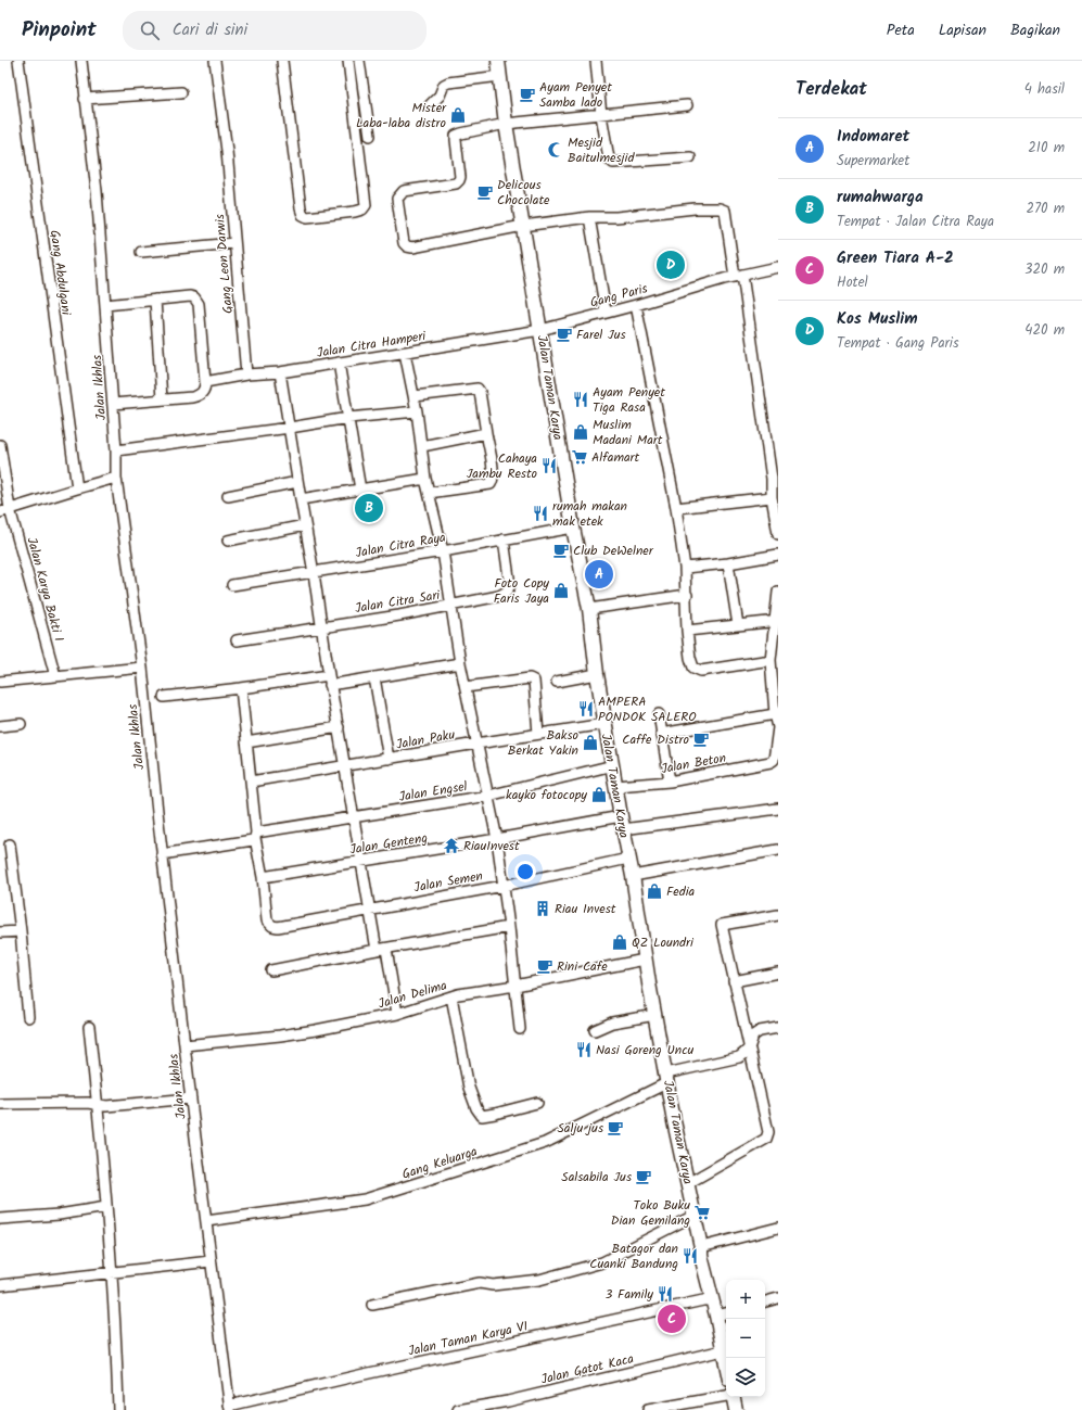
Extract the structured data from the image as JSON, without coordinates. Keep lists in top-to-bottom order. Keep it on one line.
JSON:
{"streets":{"street":["Gang Leon Darwis","Gang Abdulgani","Gang Paris","Jalan Citra Hamperi","Jalan Ikhlas","Jalan Taman Karya","Jalan Citra Raya","Jalan Karya Bakti I","Jalan Citra Sari","Jalan Paku","Jalan Beton","Jalan Engsel","Jalan Genteng","Jalan Semen","Jalan Delima","Gang Keluarga","Jalan Taman Karya VI","Jalan Gatot Kaca"]},"crossings":[["Gang Leon Darwis","Jalan Citra Hamperi"],["Gang Paris","Jalan Citra Hamperi"],["Gang Paris","Jalan Taman Karya"],["Jalan Citra Hamperi","Jalan Taman Karya"],["Jalan Ikhlas","Jalan Engsel"],["Jalan Ikhlas","Jalan Delima"],["Jalan Ikhlas","Gang Keluarga"],["Jalan Ikhlas","Jalan Taman Karya VI"],["Jalan Taman Karya","Jalan Citra Raya"],["Jalan Taman Karya","Jalan Paku"],["Jalan Taman Karya","Jalan Beton"],["Jalan Taman Karya","Jalan Engsel"],["Jalan Taman Karya","Jalan Genteng"],["Jalan Taman Karya","Jalan Semen"],["Jalan Taman Karya","Jalan Delima"],["Jalan Taman Karya","Gang Keluarga"],["Jalan Taman Karya","Jalan Taman Karya VI"],["Jalan Taman Karya","Jalan Gatot Kaca"],["Jalan Citra Raya","Jalan Citra Sari"],["Jalan Genteng","Jalan Semen"]],"places":{"cafe":["Ayam Penyet Samba lado","Delicous Chocolate","Farel Jus","Club DeWelner","Caffe Distro","Rini Cafe","Salju jus","Salsabila Jus"],"shop":["Mister Laba-laba distro","Muslim Madani Mart","Foto Copy Faris Jaya","Bakso Berkat Yakin","kayko fotocopy","Fedia","QZ Loundri"],"mosque":["Mesjid Baitulmesjid"],"restaurant":["Ayam Penyet Tiga Rasa","Cahaya Jambu Resto","rumah makan mak etek","AMPERA PONDOK SALERO","Nasi Goreng Uncu","Batagor dan Cuanki Bandung","3 Family"],"supermarket":["Alfamart","Toko Buku Dian Gemilang"],"temple":["RiauInvest"],"building":["Riau Invest"]},"page":{"header":"Pinpoint","search":"Cari di sini","nav":["Peta","Lapisan","Bagikan"],"heading":["Terdekat","4 hasil"],"list":[{"mark":"A","name":"Indomaret","note":"Supermarket","value":"210 m"},{"mark":"B","name":"rumahwarga","note":"Tempat · Jalan Citra Raya","value":"270 m"},{"mark":"C","name":"Green Tiara A-2","note":"Hotel","value":"320 m"},{"mark":"D","name":"Kos Muslim","note":"Tempat · Gang Paris","value":"420 m"}],"pins":["D","B","A","C"],"map_buttons":["+","−"]}}
